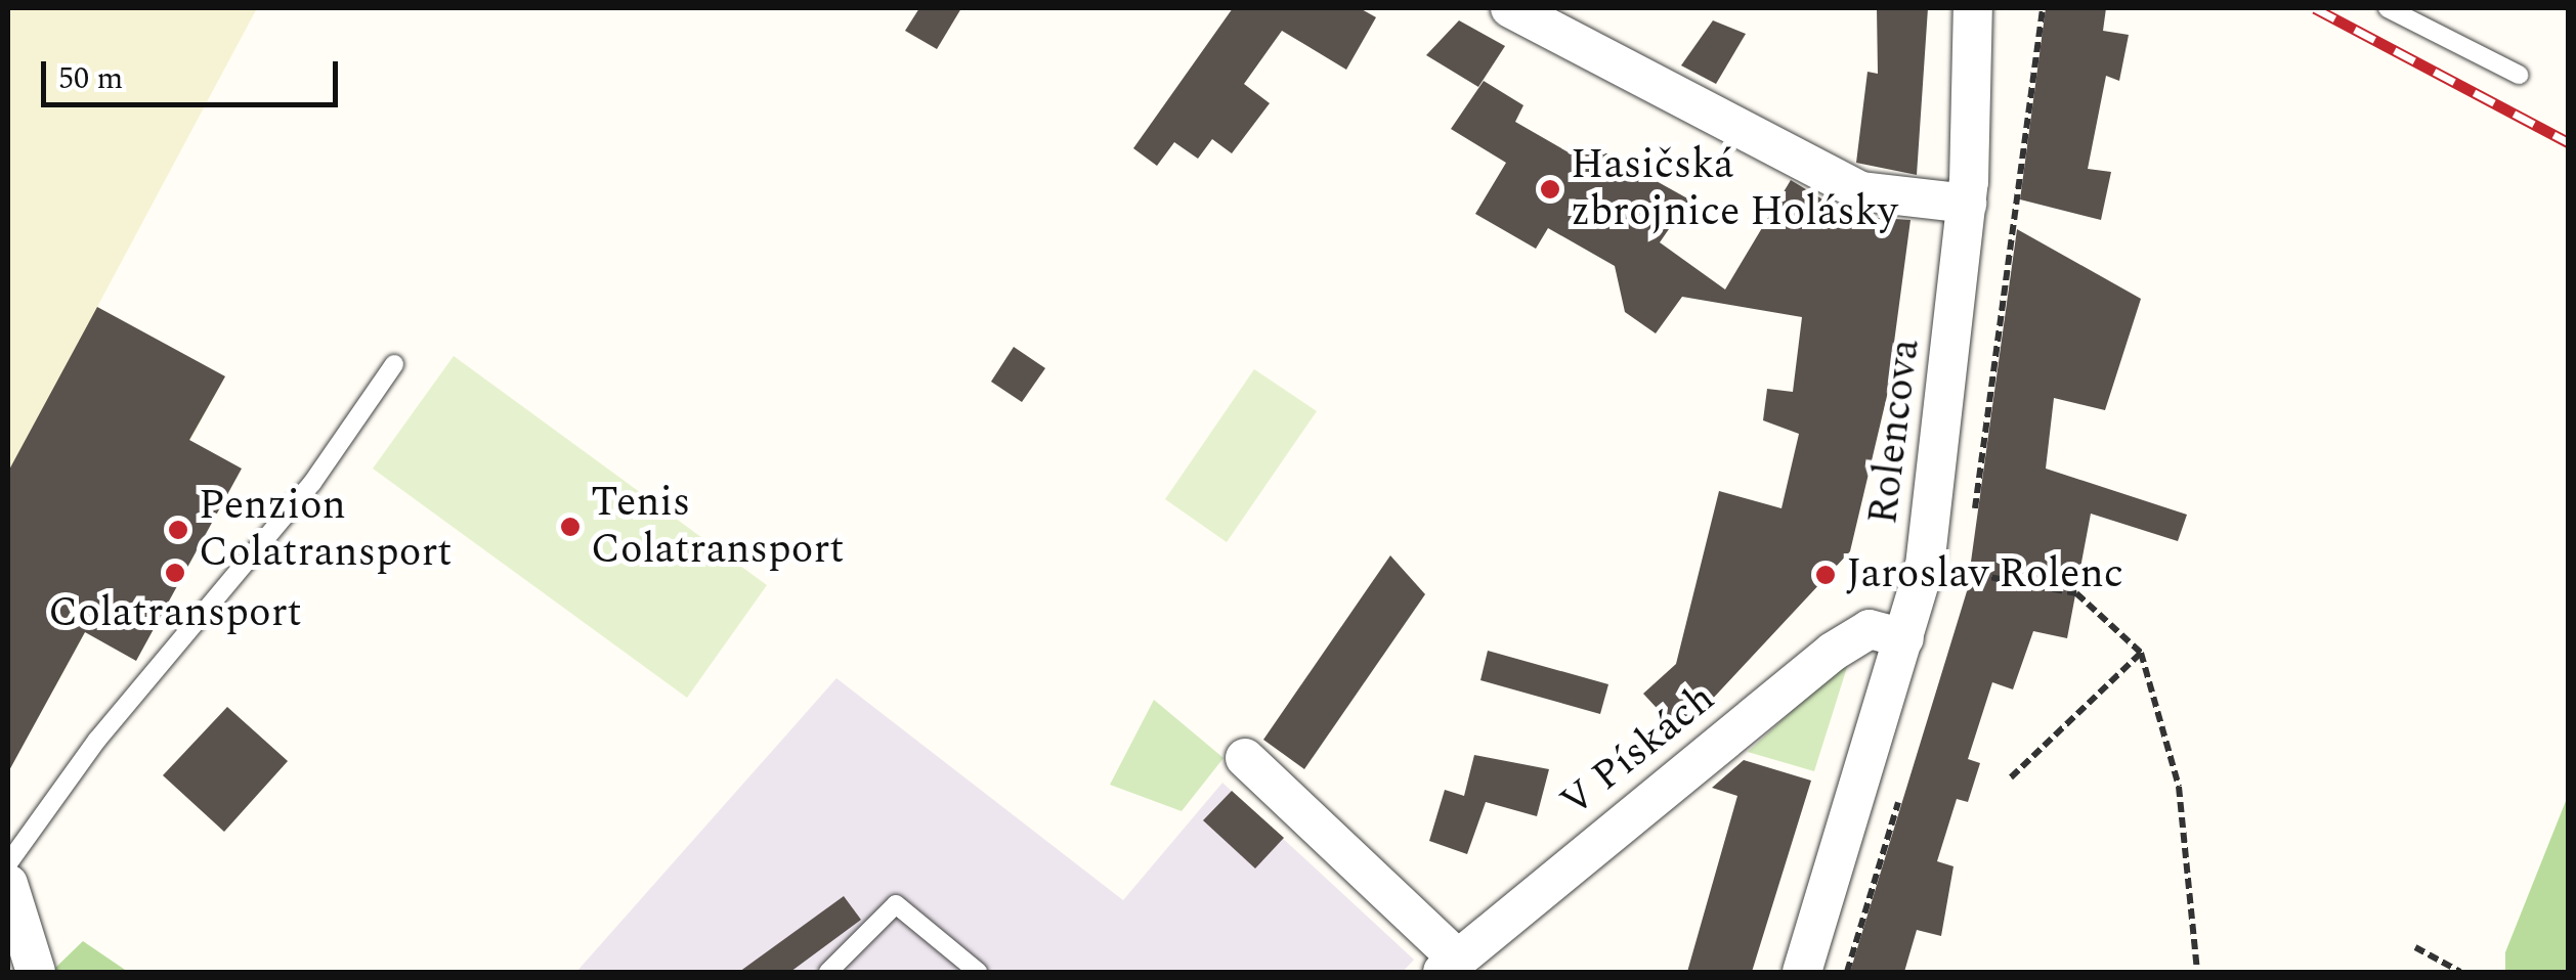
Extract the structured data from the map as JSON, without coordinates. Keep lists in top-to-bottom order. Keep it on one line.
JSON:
{"streets":{"street":["Rolencova","V Pískách"]},"crossings":[["Rolencova","V Pískách"]],"places":["Hasičská zbrojnice Holásky","Tenis Colatransport","Penzion Colatransport","Colatransport","Jaroslav Rolenc"],"scale_bar":"50 m"}
